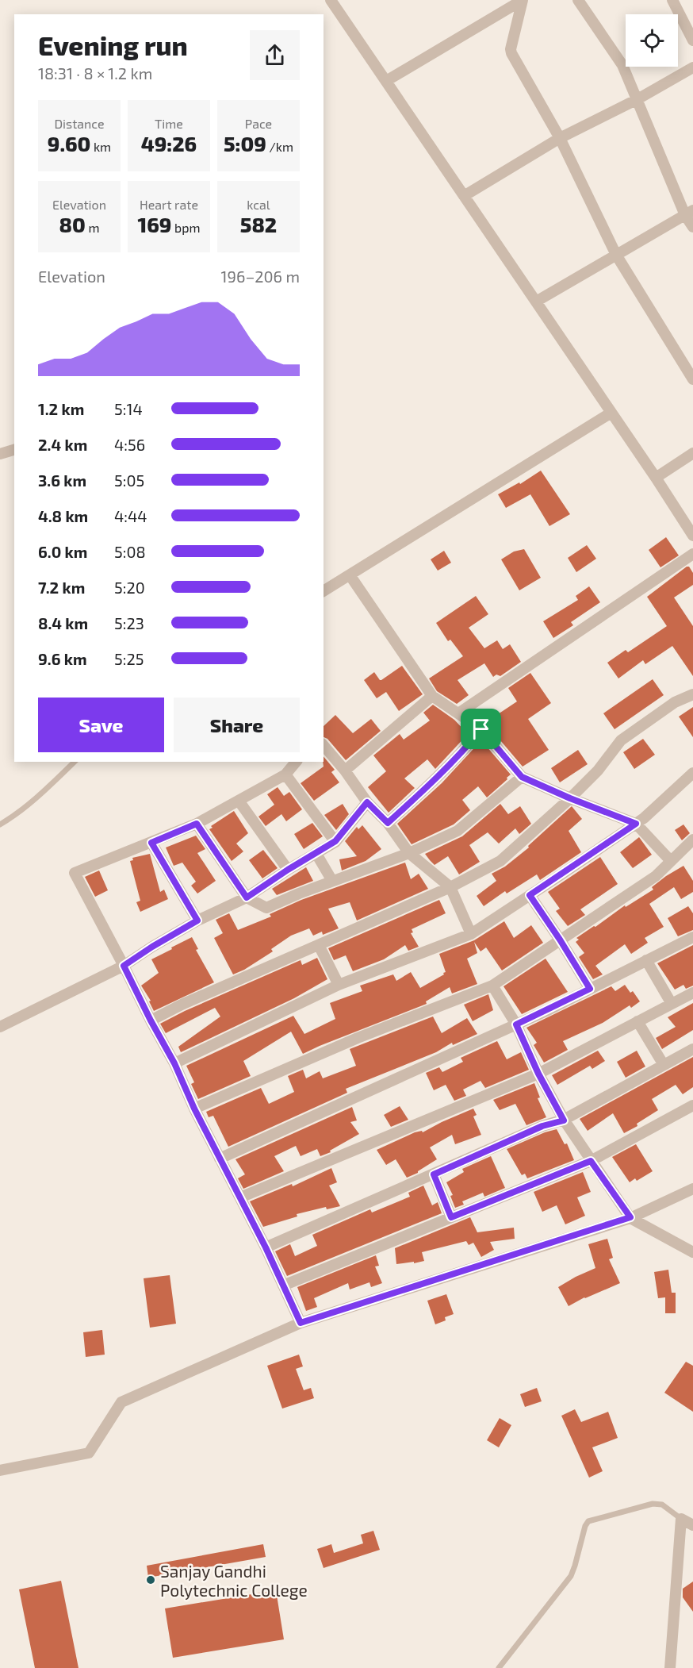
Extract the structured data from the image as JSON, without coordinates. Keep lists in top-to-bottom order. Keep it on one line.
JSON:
{"places":["Sanjay Gandhi Polytechnic College"],"page":{"heading":["Evening run","18:31 · 8 × 1.2 km"],"stats":[["Distance","9.60 km"],["Time","49:26"],["Pace","5:09 /km"],["Elevation","80 m"],["Heart rate","169 bpm"],["kcal","582"]],"chart":["Elevation","196–206 m"],"list":[{"name":"1.2 km","note":"5:14"},{"name":"2.4 km","note":"4:56"},{"name":"3.6 km","note":"5:05"},{"name":"4.8 km","note":"4:44"},{"name":"6.0 km","note":"5:08"},{"name":"7.2 km","note":"5:20"},{"name":"8.4 km","note":"5:23"},{"name":"9.6 km","note":"5:25"}],"buttons":["Save","Share"]}}
